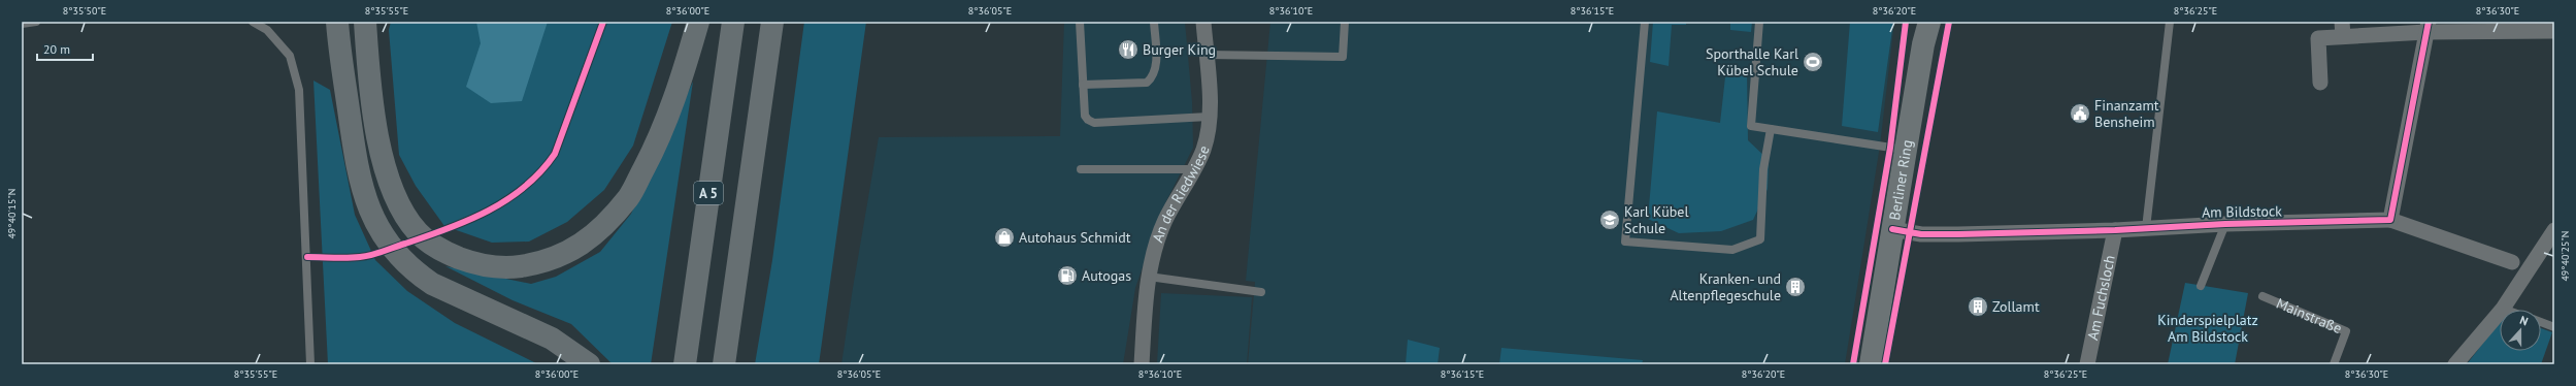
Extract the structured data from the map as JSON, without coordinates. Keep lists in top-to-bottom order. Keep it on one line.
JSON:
{"streets":{"highway":["A 5"],"street":["Berliner Ring","An der Riedwiese","Am Bildstock","Am Fuchsloch"],"lane":["Mainstraße"]},"crossings":[["Berliner Ring","Am Bildstock"],["Am Bildstock","Am Fuchsloch"]],"parks":["Kinderspielplatz Am Bildstock"],"places":{"restaurant":["Burger King"],"sports":["Sporthalle Karl Kübel Schule"],"public building":["Finanzamt Bensheim"],"school or university":["Karl Kübel Schule"],"shop":["Autohaus Schmidt"],"fuel station":["Autogas"],"building":["Kranken- und Altenpflegeschule","Zollamt"]},"scale_bar":"20 m","north":"top","coordinates":["8°35'50\"E","8°35'55\"E","8°36'00\"E","8°36'05\"E","8°36'10\"E","8°36'15\"E","8°36'20\"E","8°36'25\"E","8°36'30\"E","49°40'15\"N","49°40'25\"N"]}
